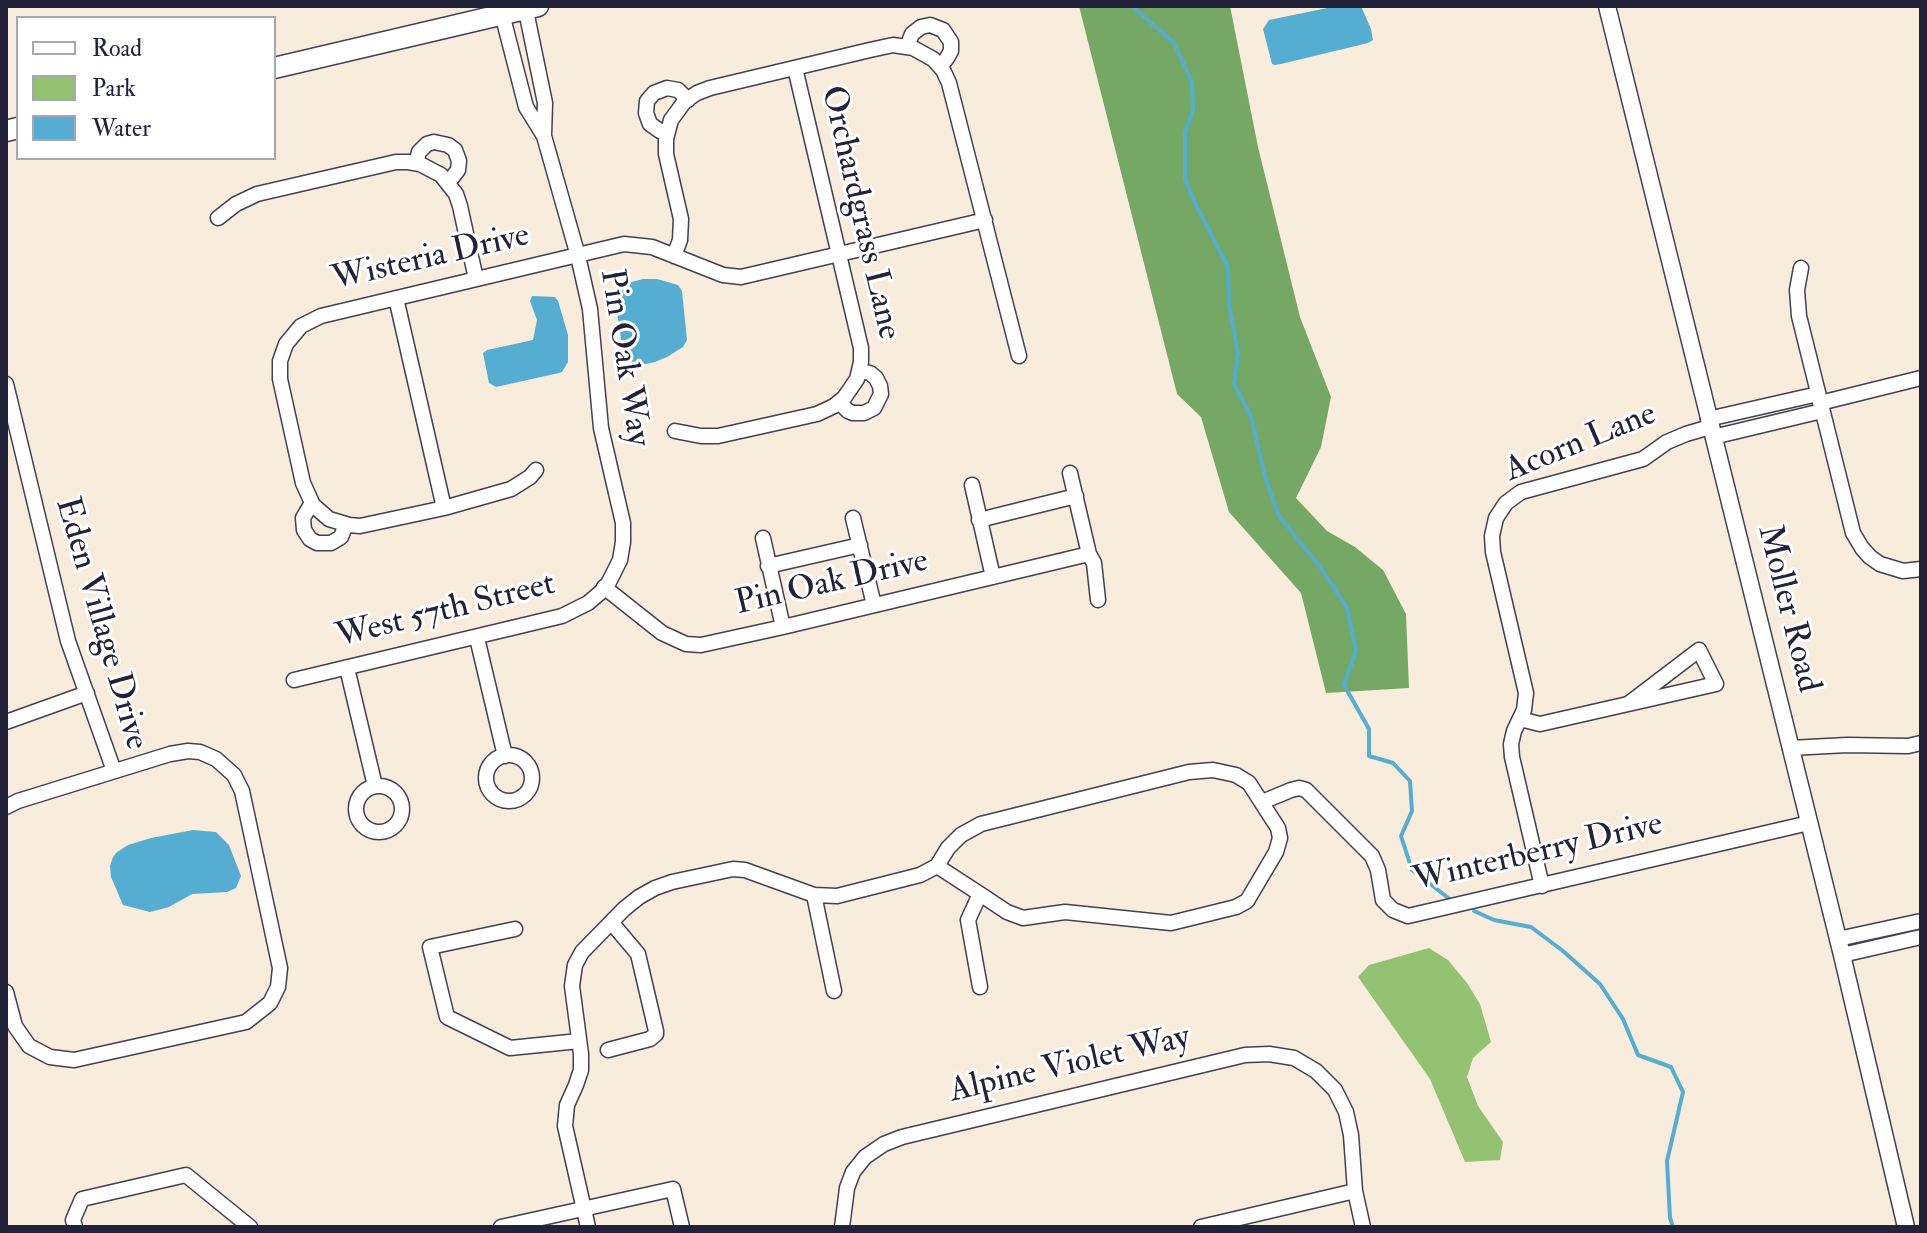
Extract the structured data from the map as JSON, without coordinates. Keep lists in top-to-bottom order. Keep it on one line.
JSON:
{"streets":{"street":["Orchardgrass Lane","Wisteria Drive","Pin Oak Way","Acorn Lane","Pin Oak Drive","Moller Road","West 57th Street","Eden Village Drive","Winterberry Drive","Alpine Violet Way"]},"crossings":[["Orchardgrass Lane","Wisteria Drive"],["Wisteria Drive","Pin Oak Way"],["Pin Oak Way","Pin Oak Drive"],["Pin Oak Way","West 57th Street"],["Acorn Lane","Moller Road"],["Pin Oak Drive","West 57th Street"],["Moller Road","Winterberry Drive"]],"legend":["Road","Park","Water"]}
